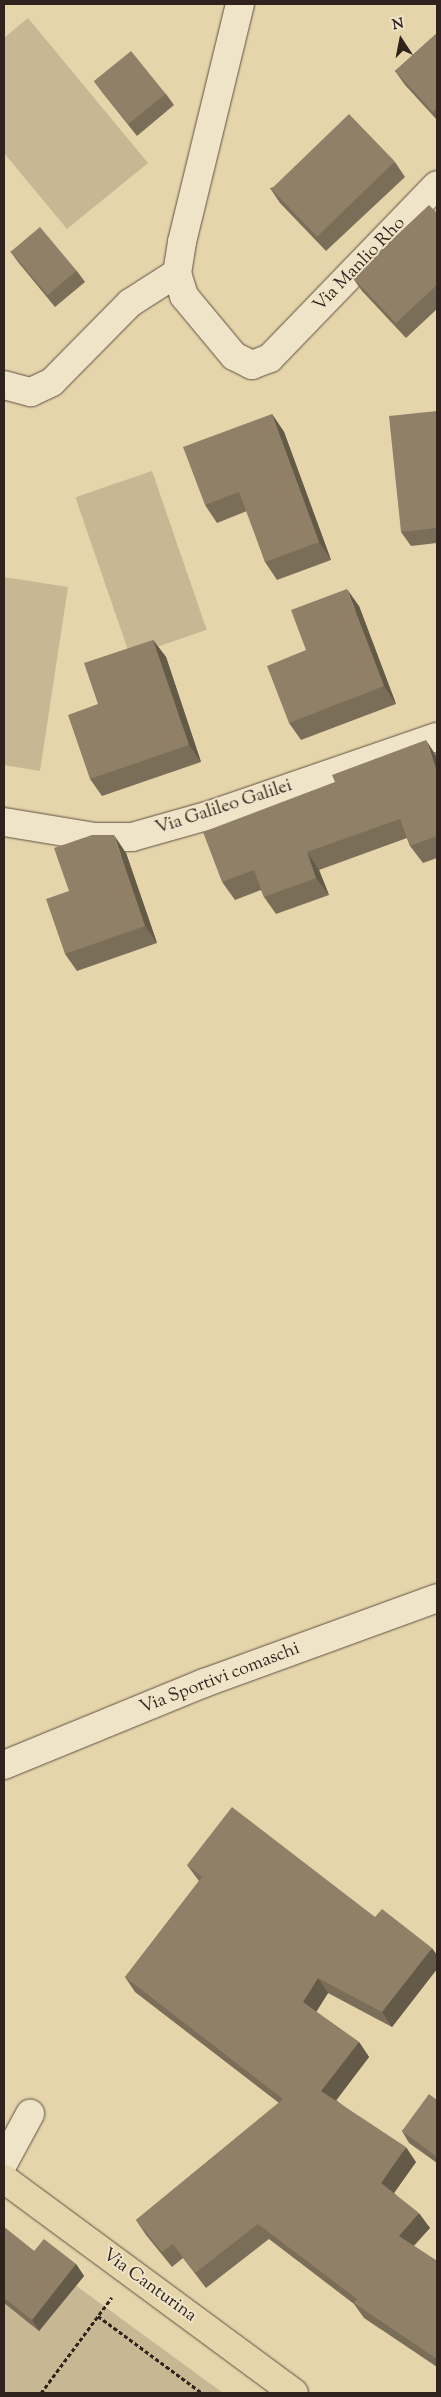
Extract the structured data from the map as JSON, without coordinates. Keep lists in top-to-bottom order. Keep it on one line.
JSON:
{"streets":{"main road":["Via Canturina"],"street":["Via Manlio Rho","Via Galileo Galilei","Via Sportivi comaschi"]},"north":"top"}
